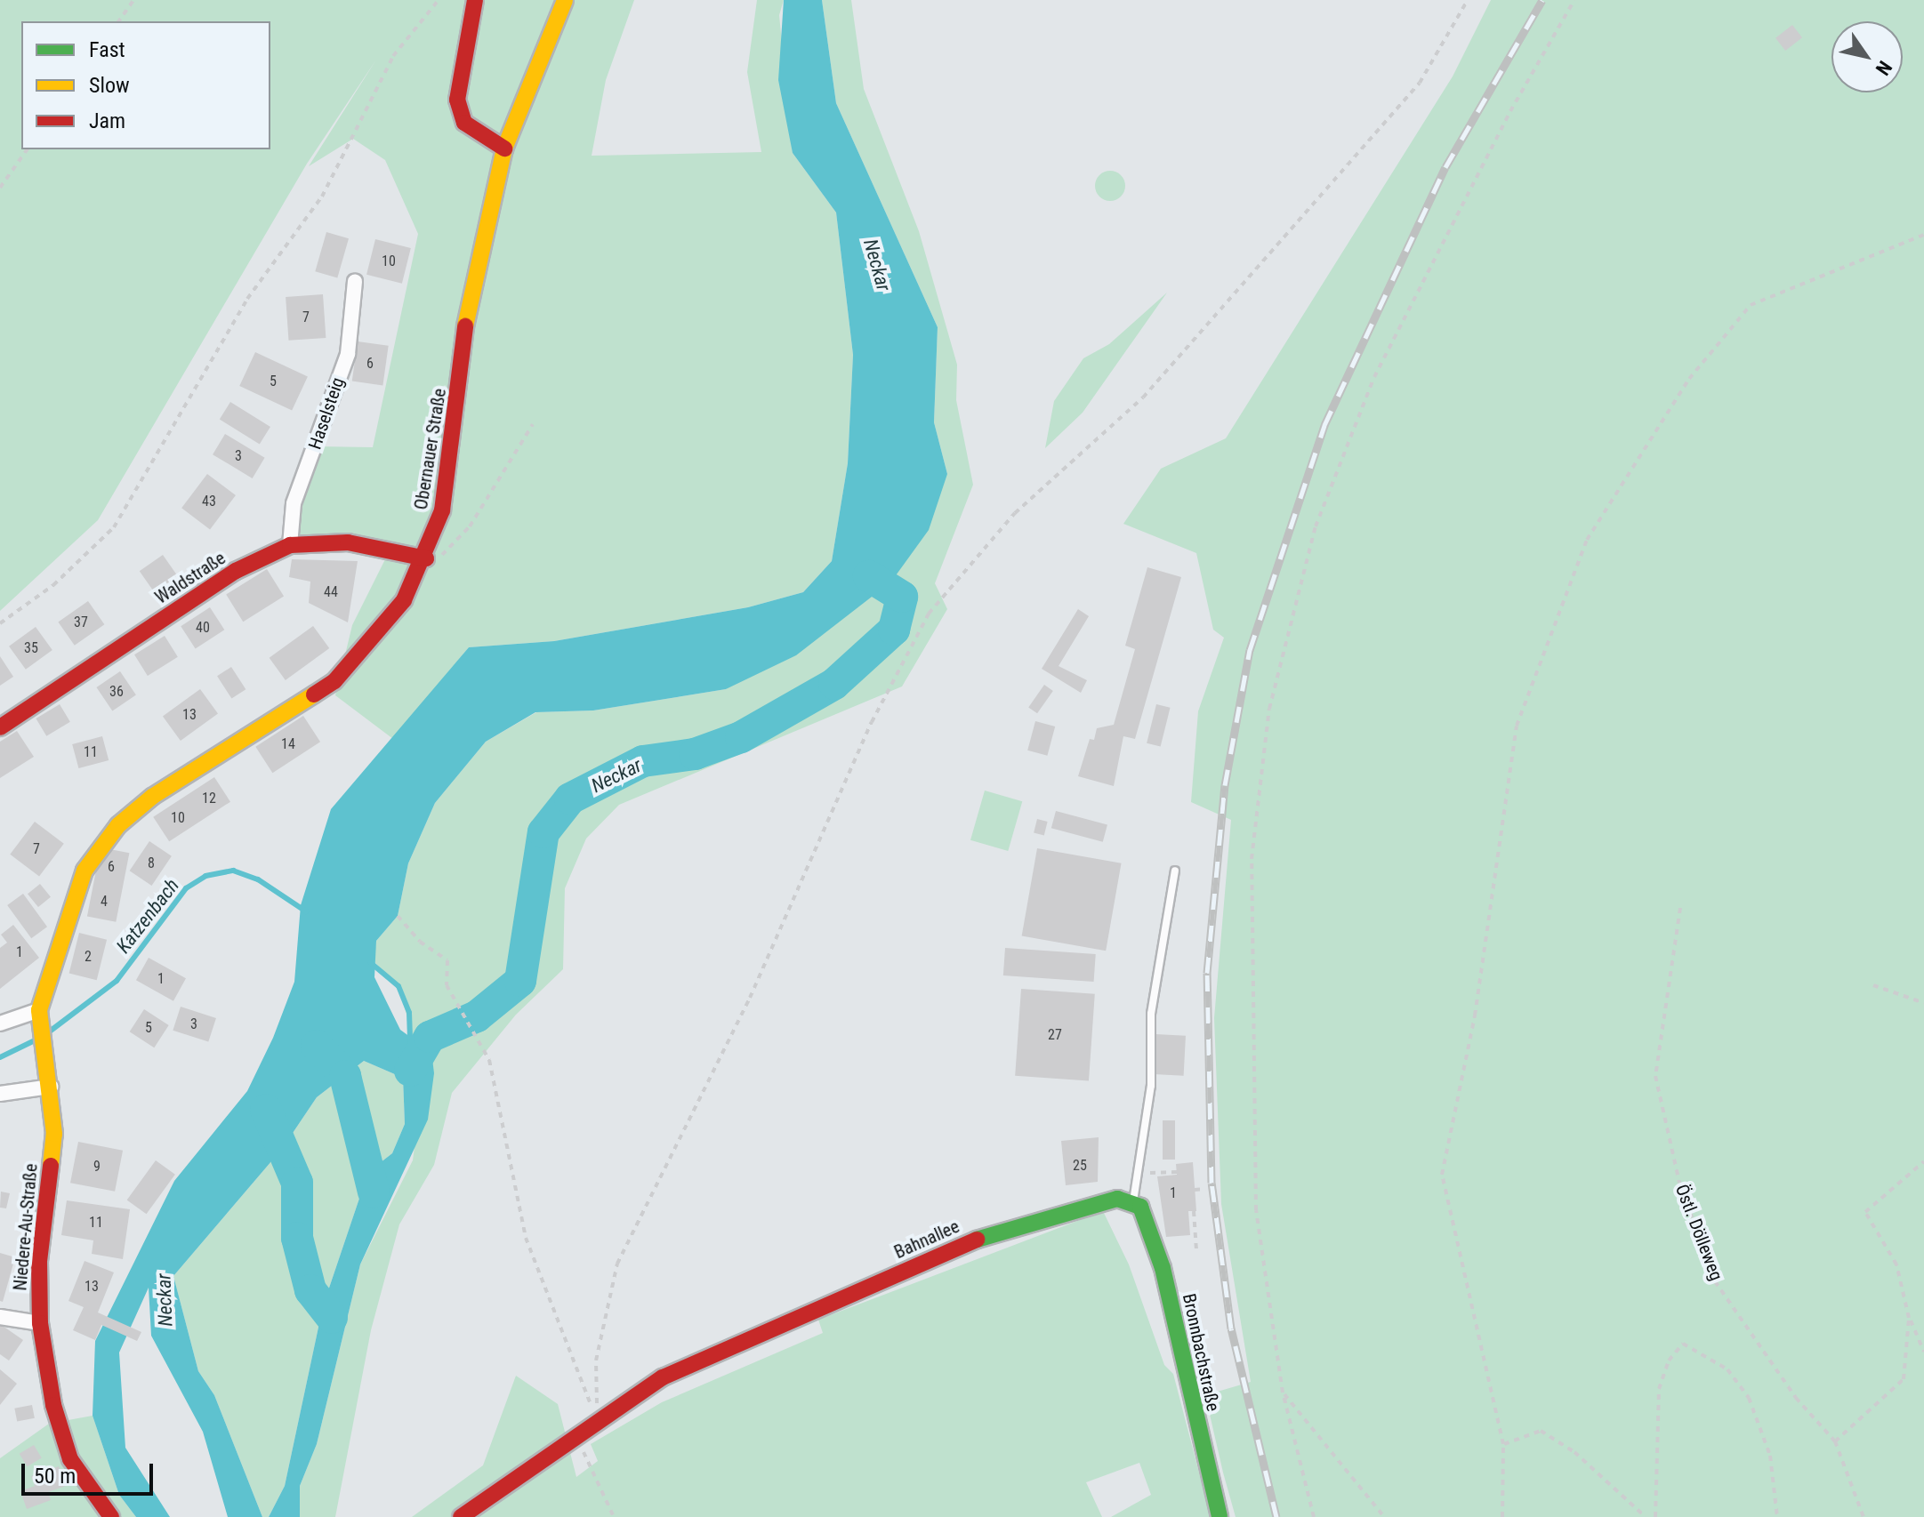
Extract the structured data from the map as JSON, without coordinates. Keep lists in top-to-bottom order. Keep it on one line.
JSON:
{"streets":{"street":["Haselsteig","Obernauer Straße","Waldstraße","Niedere-Au-Straße","Bahnallee","Bronnbachstraße"],"path":["Östl. Dölleweg"]},"crossings":[["Haselsteig","Waldstraße"],["Obernauer Straße","Waldstraße"],["Obernauer Straße","Niedere-Au-Straße"],["Bahnallee","Bronnbachstraße"]],"water":["Neckar","Katzenbach"],"house_numbers":["10","7","6","5","3","43","44","37","40","35","36","13","14","11","12","10","7","8","6","4","1","2","1","3","5","27","25","9","1","11","13"],"legend":["Fast","Slow","Jam"],"scale_bar":"50 m","north":"bottom right"}
